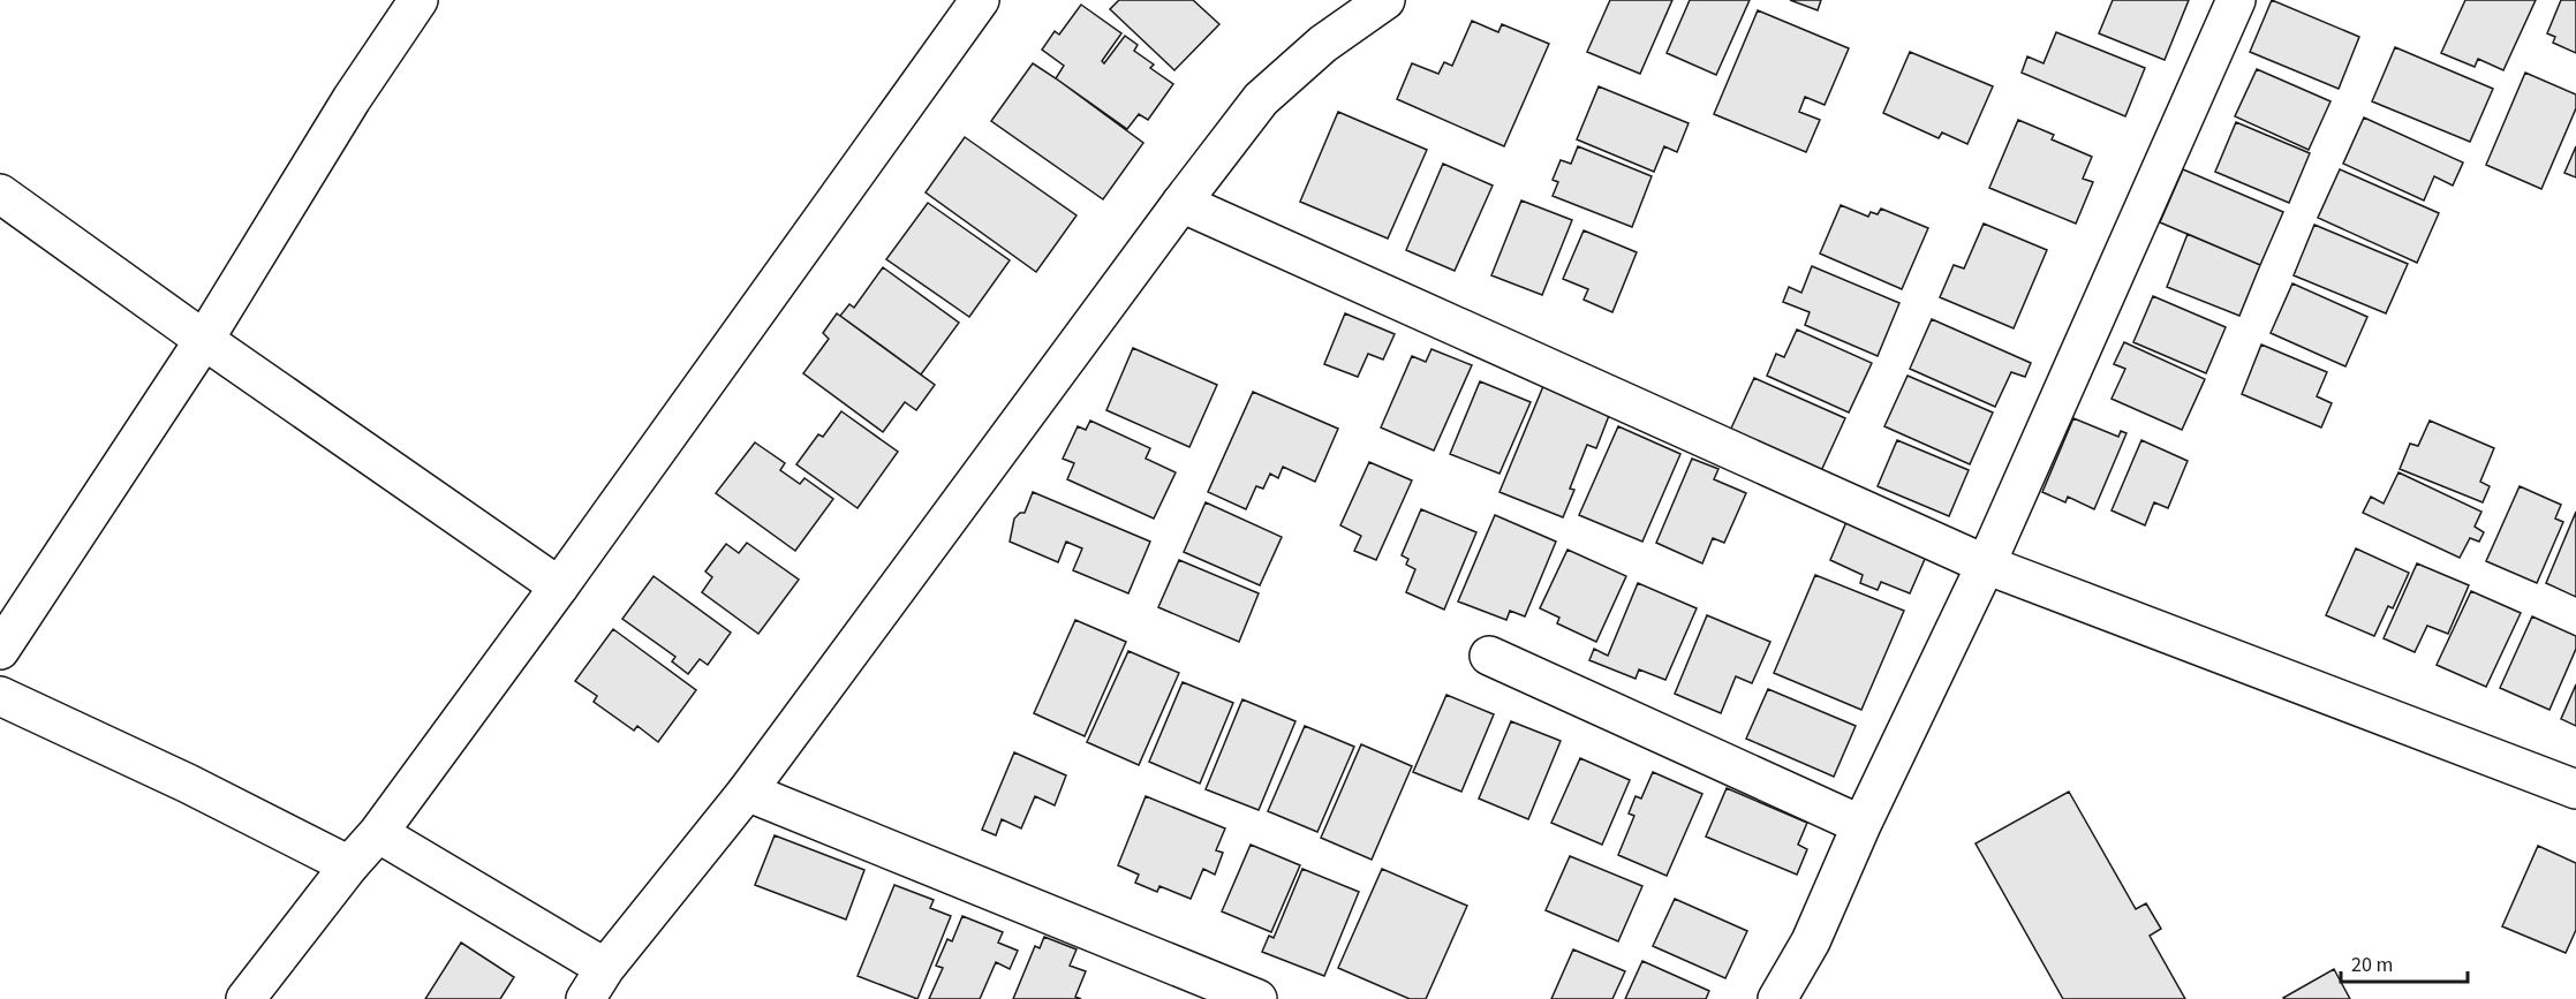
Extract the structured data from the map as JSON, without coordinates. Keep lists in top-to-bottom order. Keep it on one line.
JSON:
{"scale_bar":"20 m"}
